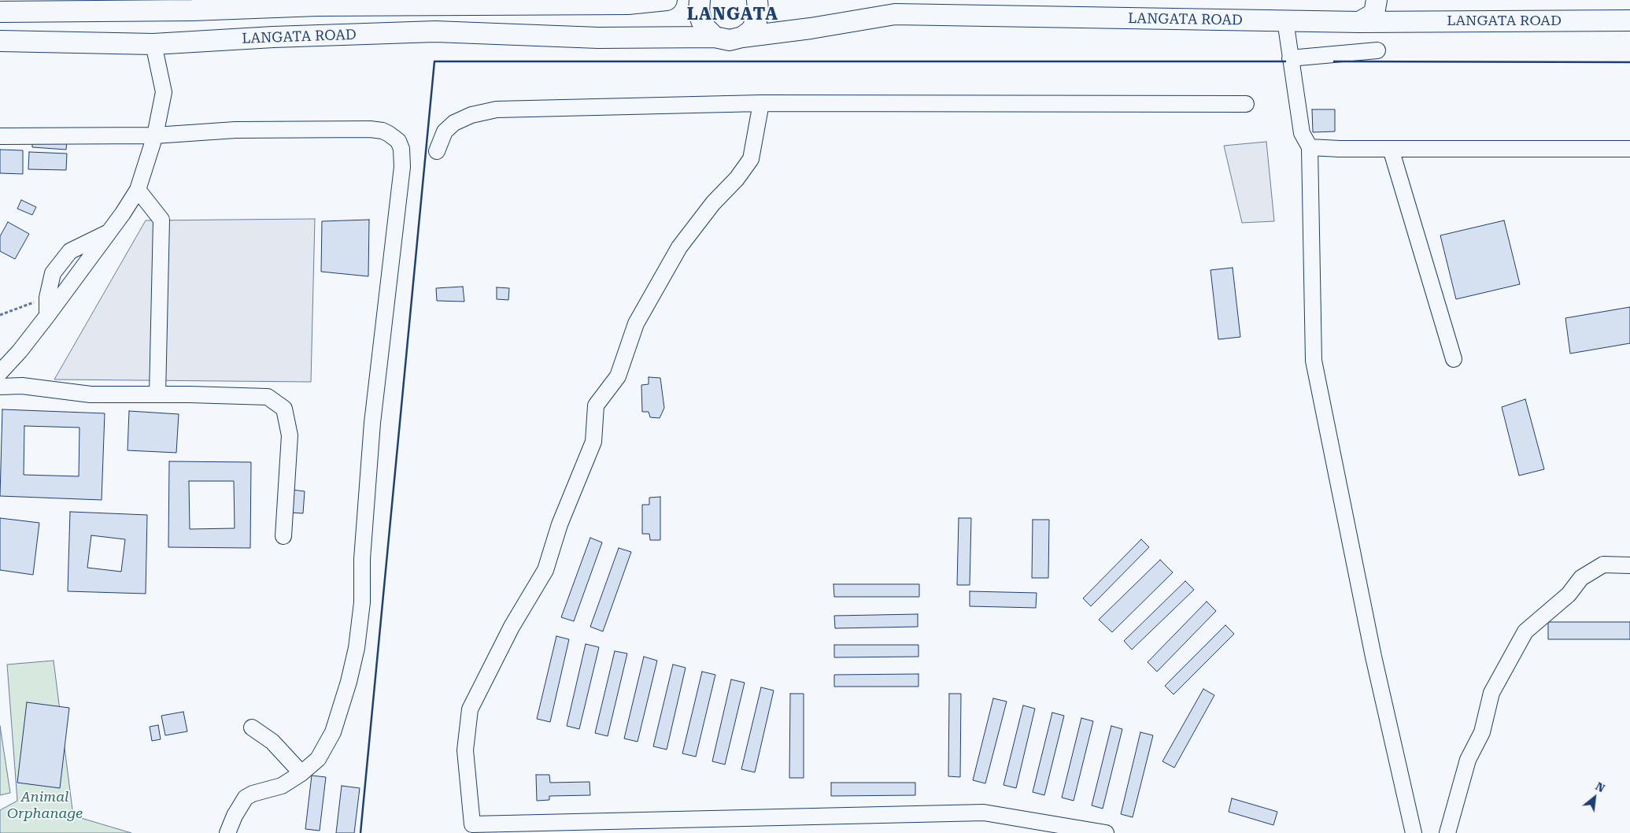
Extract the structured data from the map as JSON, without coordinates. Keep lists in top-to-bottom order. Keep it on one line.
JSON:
{"streets":{"main road":["LANGATA ROAD"]},"districts":["LANGATA"],"parks":["Animal Orphanage"],"north":"top right"}
